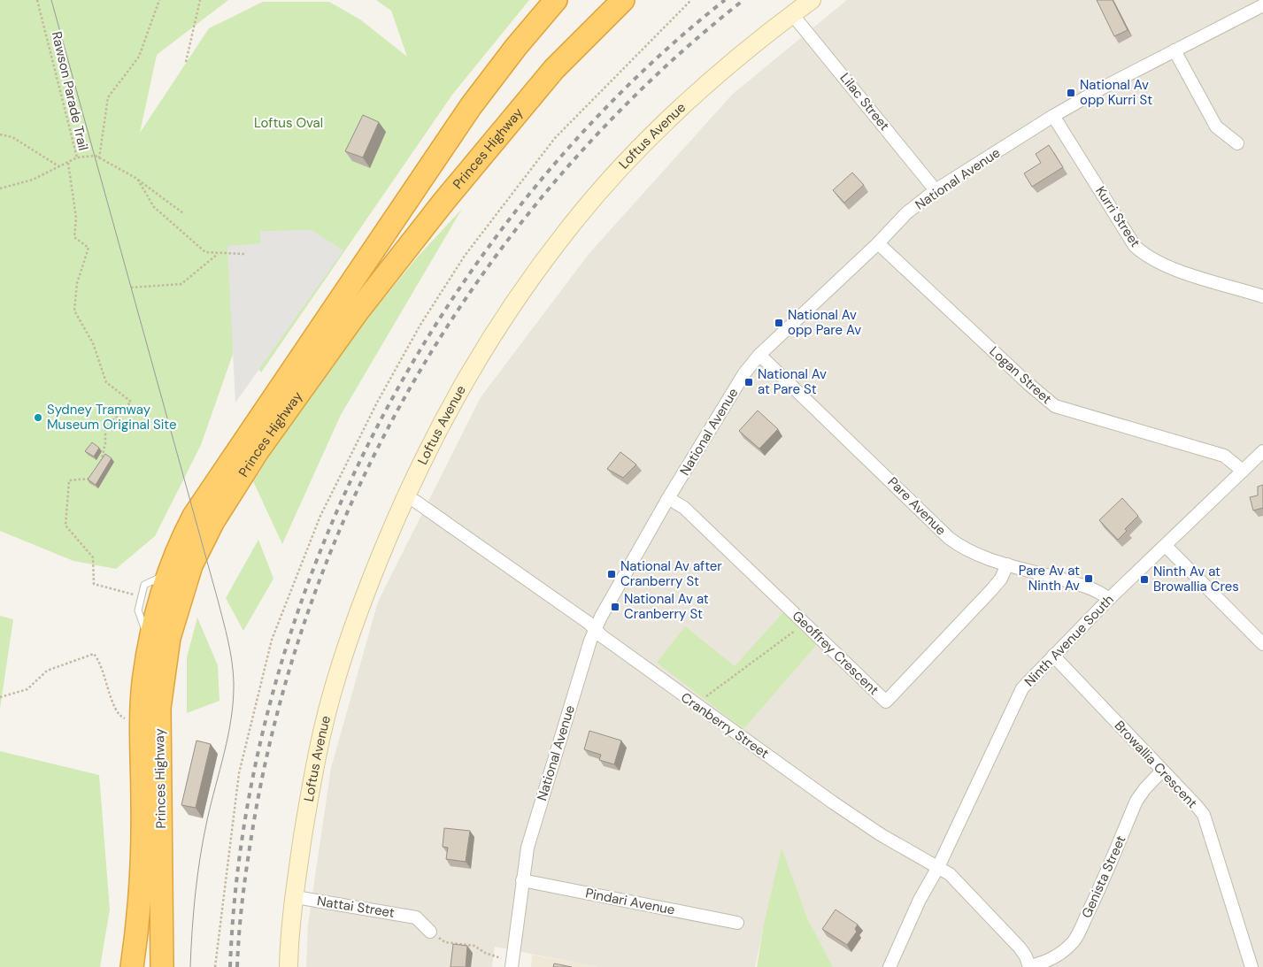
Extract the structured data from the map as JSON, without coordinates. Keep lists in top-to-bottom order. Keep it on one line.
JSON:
{"streets":{"highway":["Princes Highway"],"street":["Lilac Street","Loftus Avenue","National Avenue","Kurri Street","Logan Street","Pare Avenue","Ninth Avenue South","Geoffrey Crescent","Cranberry Street","Browallia Crescent","Genista Street","Pindari Avenue","Nattai Street"],"path":["Rawson Parade Trail"]},"crossings":[["Lilac Street","Loftus Avenue"],["Lilac Street","National Avenue"],["Loftus Avenue","Cranberry Street"],["Loftus Avenue","Nattai Street"],["National Avenue","Kurri Street"],["National Avenue","Logan Street"],["National Avenue","Pare Avenue"],["National Avenue","Geoffrey Crescent"],["National Avenue","Cranberry Street"],["National Avenue","Pindari Avenue"],["Logan Street","Ninth Avenue South"],["Pare Avenue","Ninth Avenue South"],["Pare Avenue","Geoffrey Crescent"],["Ninth Avenue South","Cranberry Street"],["Ninth Avenue South","Browallia Crescent"],["Cranberry Street","Genista Street"],["Browallia Crescent","Genista Street"]],"parks":["Loftus Oval"],"places":{"transit":["National Av opp Kurri St","National Av opp Pare Av","National Av at Pare St","National Av after Cranberry St","Pare Av at Ninth Av","Ninth Av at Browallia Cres","National Av at Cranberry St"],"other":["Sydney Tramway Museum Original Site"]}}
